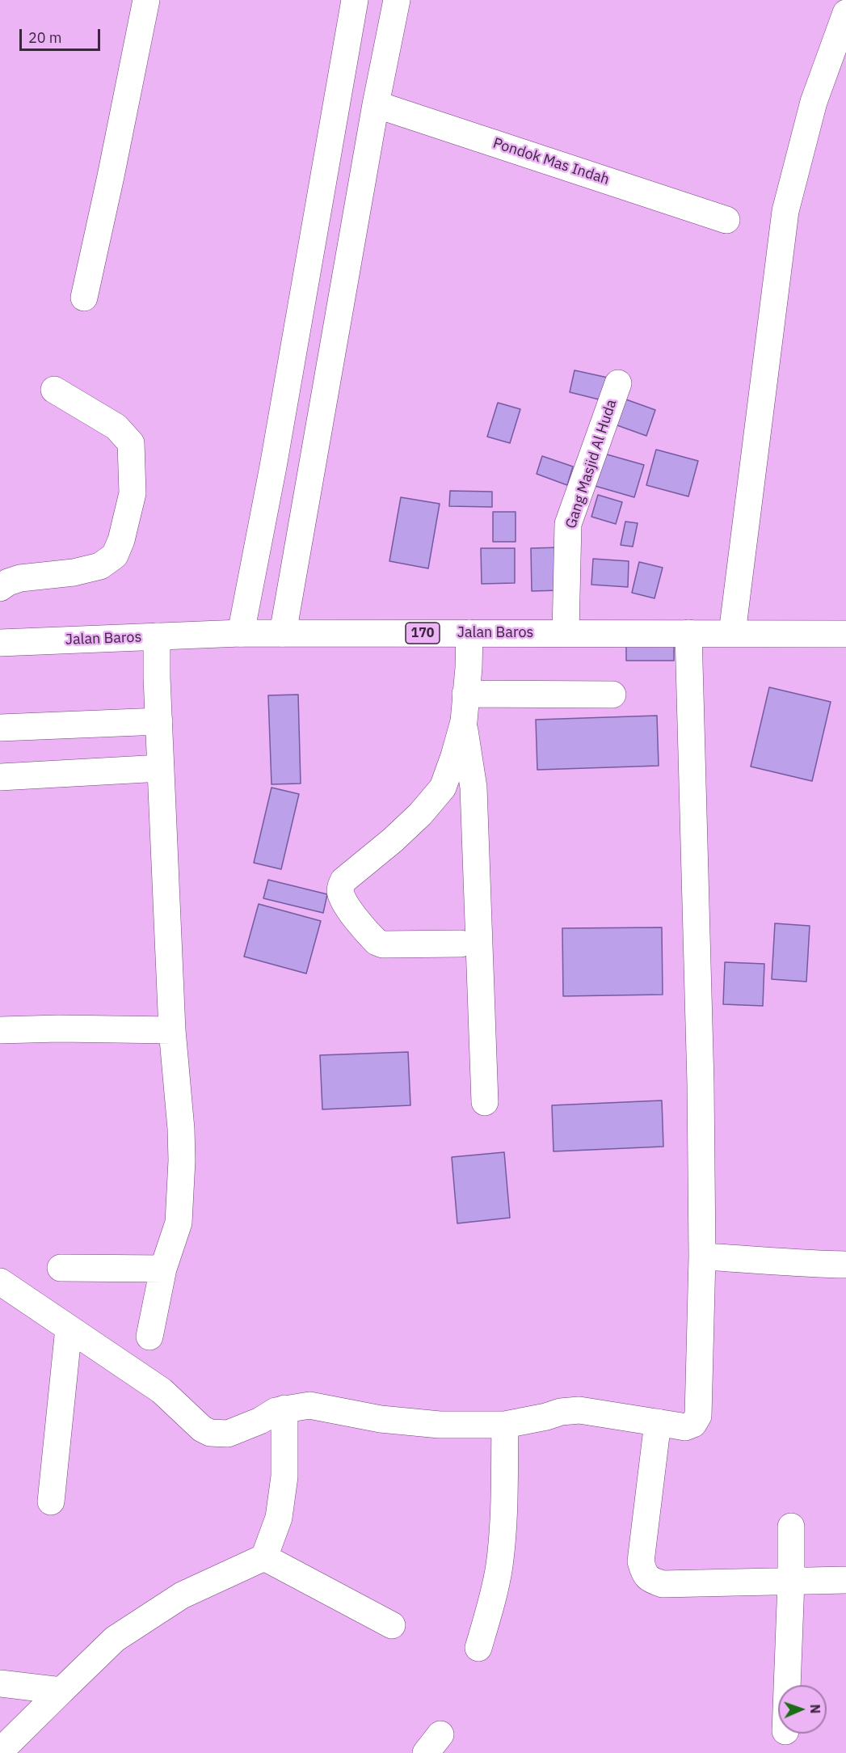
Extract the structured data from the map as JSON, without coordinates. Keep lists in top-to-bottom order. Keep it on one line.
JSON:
{"streets":{"street":["Pondok Mas Indah","Gang Masjid Al Huda","170","Jalan Baros"]},"crossings":[["Gang Masjid Al Huda","Jalan Baros"]],"scale_bar":"20 m","north":"right"}
